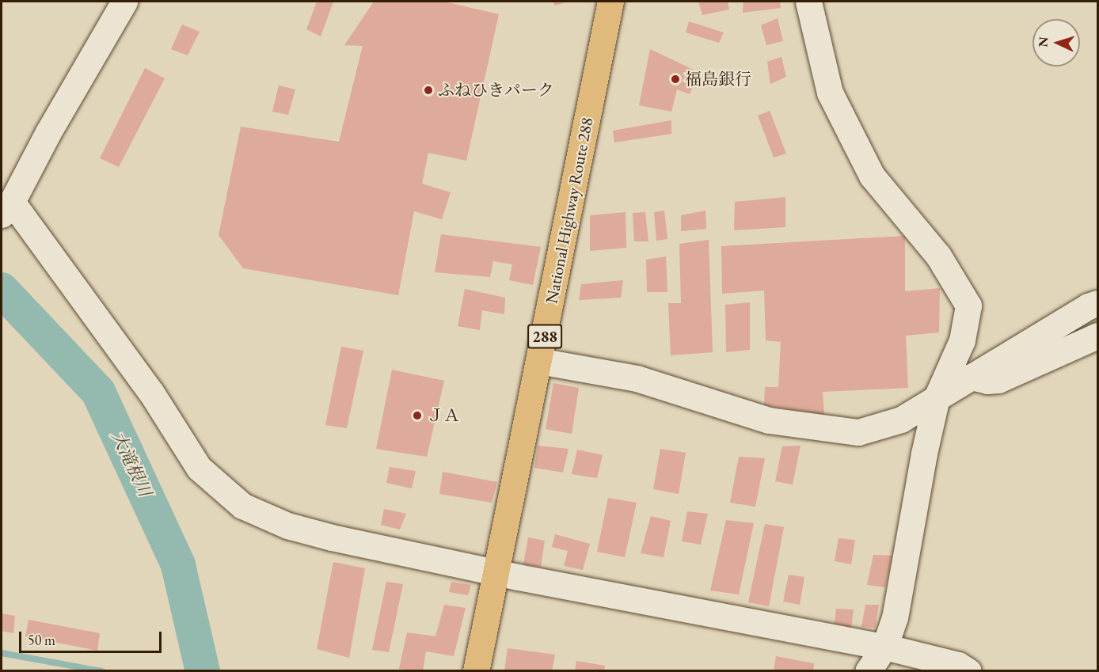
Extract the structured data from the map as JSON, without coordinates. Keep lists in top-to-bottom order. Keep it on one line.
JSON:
{"streets":{"highway":["National Highway Route 288","288"]},"water":["大滝根川"],"places":["福島銀行","ふねひきパーク","ＪＡ"],"scale_bar":"50 m","north":"left"}
